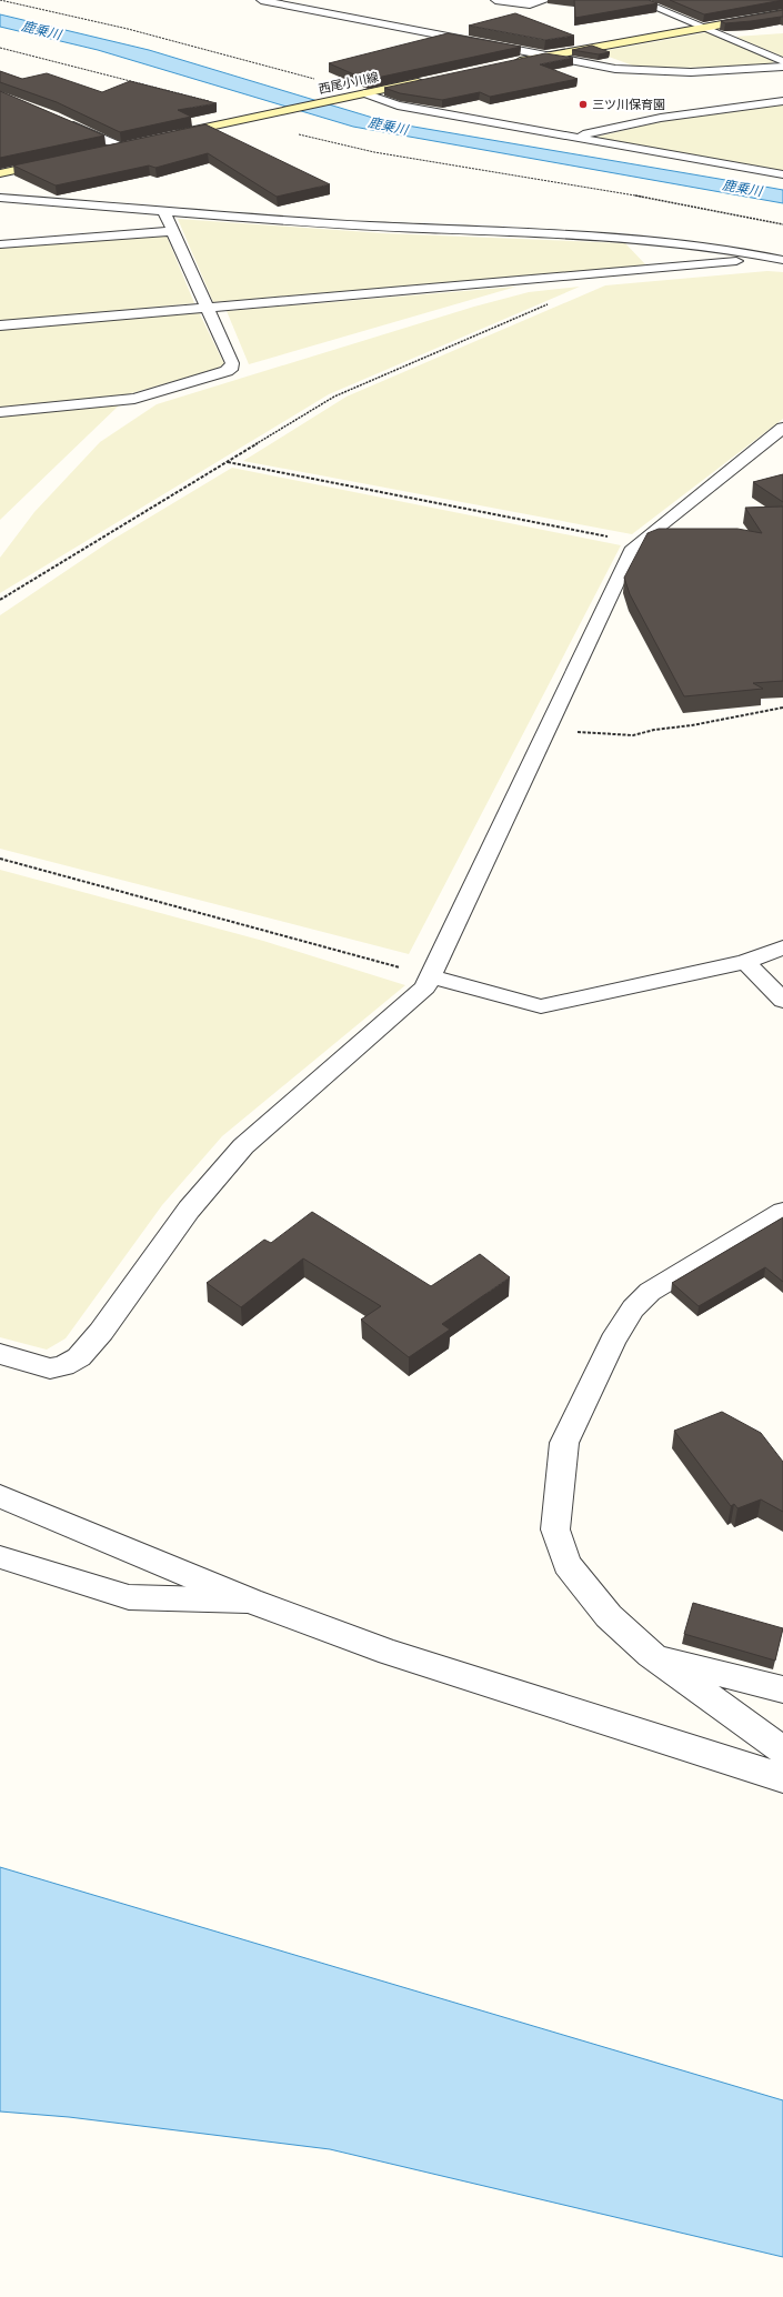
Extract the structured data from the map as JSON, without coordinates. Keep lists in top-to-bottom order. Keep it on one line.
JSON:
{"streets":{"main road":["西尾小川線"]},"water":["鹿乗川"],"places":["三ツ川保育園"]}
